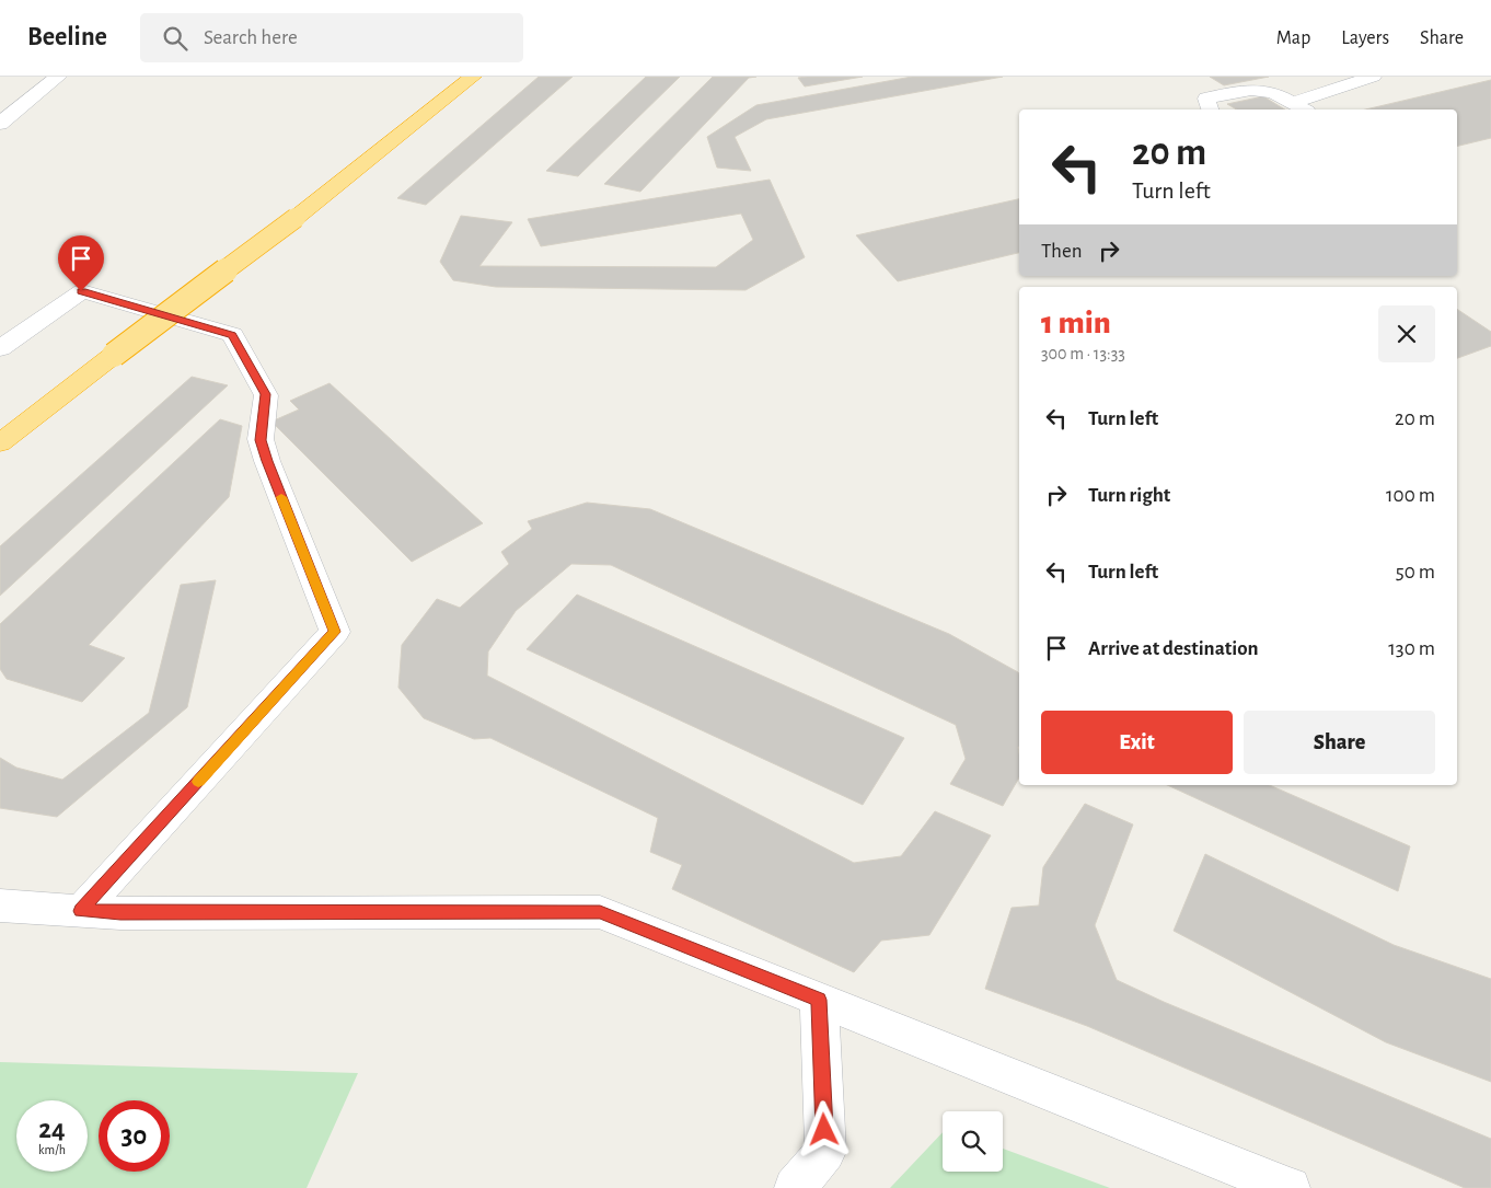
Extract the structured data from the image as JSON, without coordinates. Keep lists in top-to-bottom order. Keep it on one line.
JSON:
{"page":{"header":"Beeline","search":"Search here","nav":["Map","Layers","Share"],"turn":["20 m","Turn left"],"then":"Then","heading":["1 min","300 m · 13:33"],"list":[{"name":"Turn left","value":"20 m"},{"name":"Turn right","value":"100 m"},{"name":"Turn left","value":"50 m"},{"name":"Arrive at destination","value":"130 m"}],"buttons":["Exit","Share"],"speed":"24 km/h","limit":"30"}}
